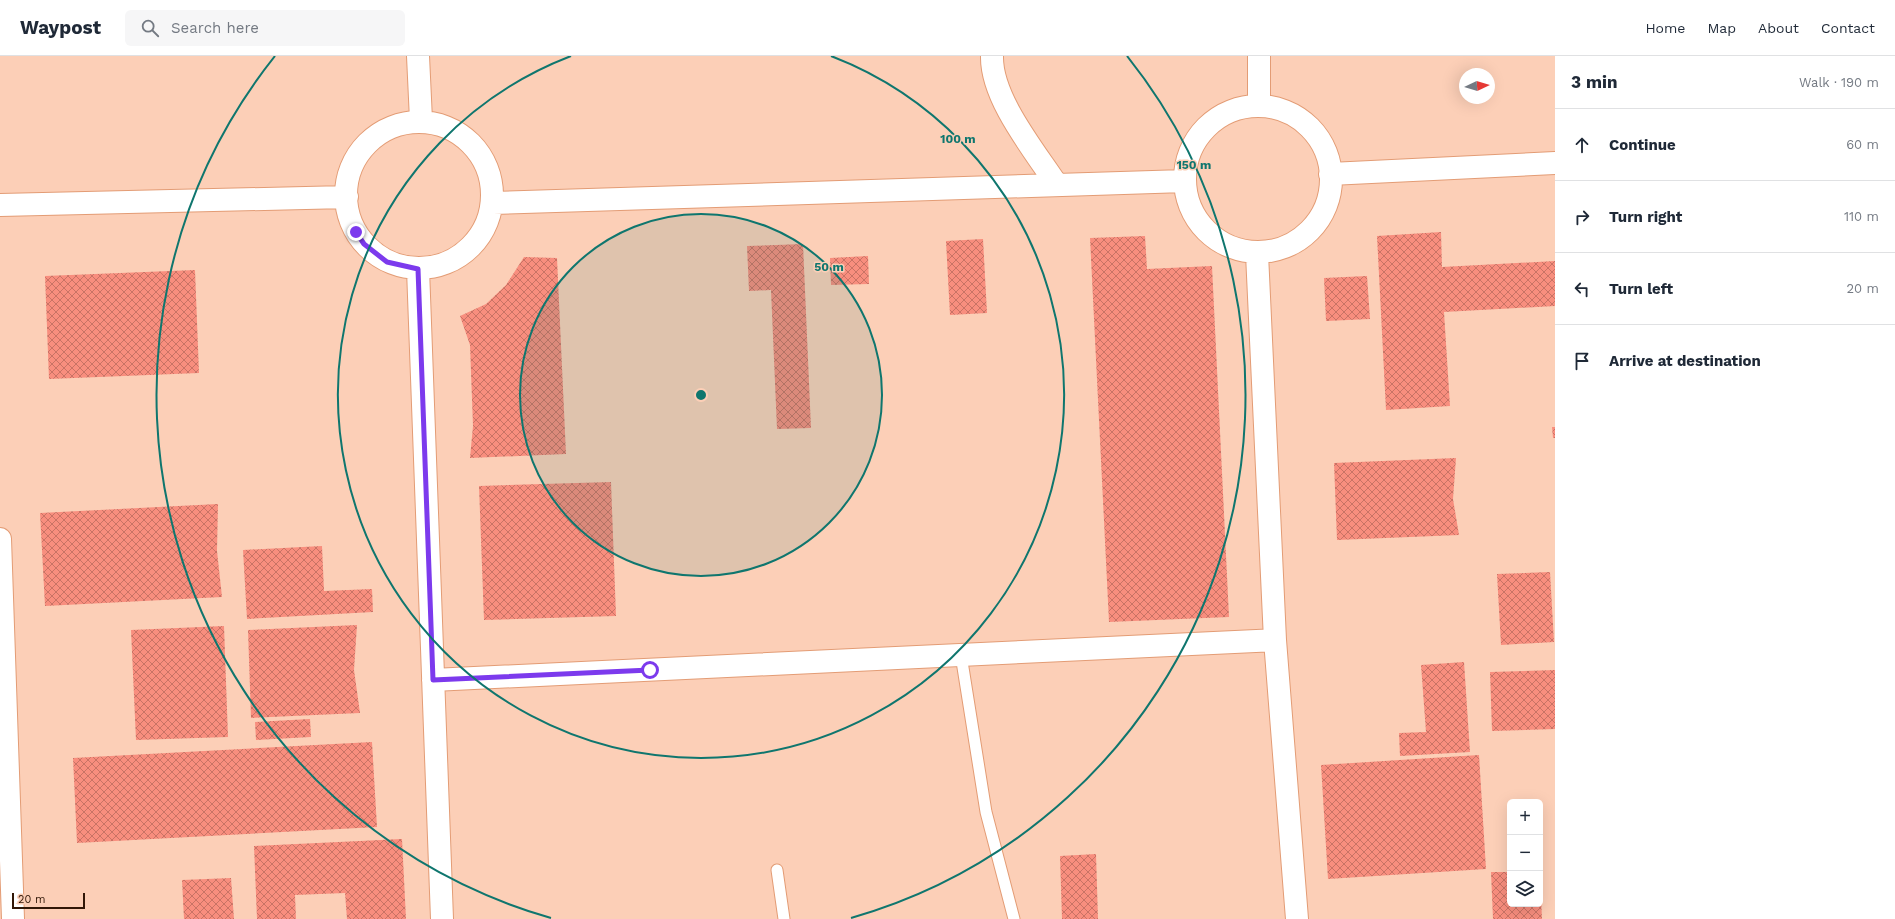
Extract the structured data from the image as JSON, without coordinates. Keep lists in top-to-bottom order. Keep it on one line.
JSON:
{"scale_bar":"20 m","north":"right","page":{"header":"Waypost","search":"Search here","nav":["Home","Map","About","Contact"],"heading":["3 min","Walk · 190 m"],"list":[["Continue","60 m"],["Turn right","110 m"],["Turn left","20 m"],"Arrive at destination"],"map_buttons":["+","−"],"scale":"20 m"},"rings":["100 m","150 m","50 m"]}
